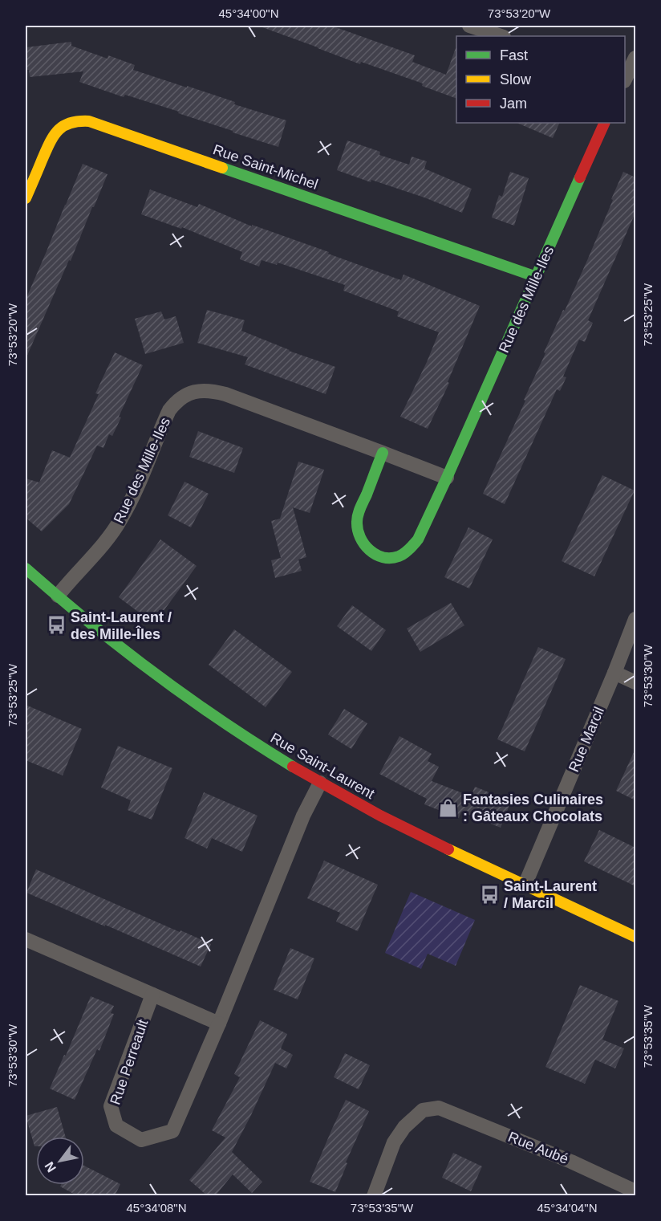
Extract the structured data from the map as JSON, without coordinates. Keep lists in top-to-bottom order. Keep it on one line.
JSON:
{"streets":{"street":["Rue Saint-Michel","Rue des Mille-Iles","Rue Marcil","Rue Saint-Laurent","Rue Perreault","Rue Aubé"]},"crossings":[["Rue Saint-Michel","Rue des Mille-Iles"],["Rue des Mille-Iles","Rue Saint-Laurent"],["Rue Marcil","Rue Saint-Laurent"],["Rue Saint-Laurent","Rue Perreault"]],"places":{"bus stop":["Saint-Laurent / des Mille-Îles","Saint-Laurent / Marcil"],"shop":["Fantasies Culinaires : Gâteaux Chocolats"]},"legend":["Fast","Slow","Jam"],"north":"bottom left","coordinates":["45°34'00\"N","73°53'20\"W","73°53'25\"W","73°53'30\"W","73°53'35\"W","45°34'08\"N","45°34'04\"N"]}
